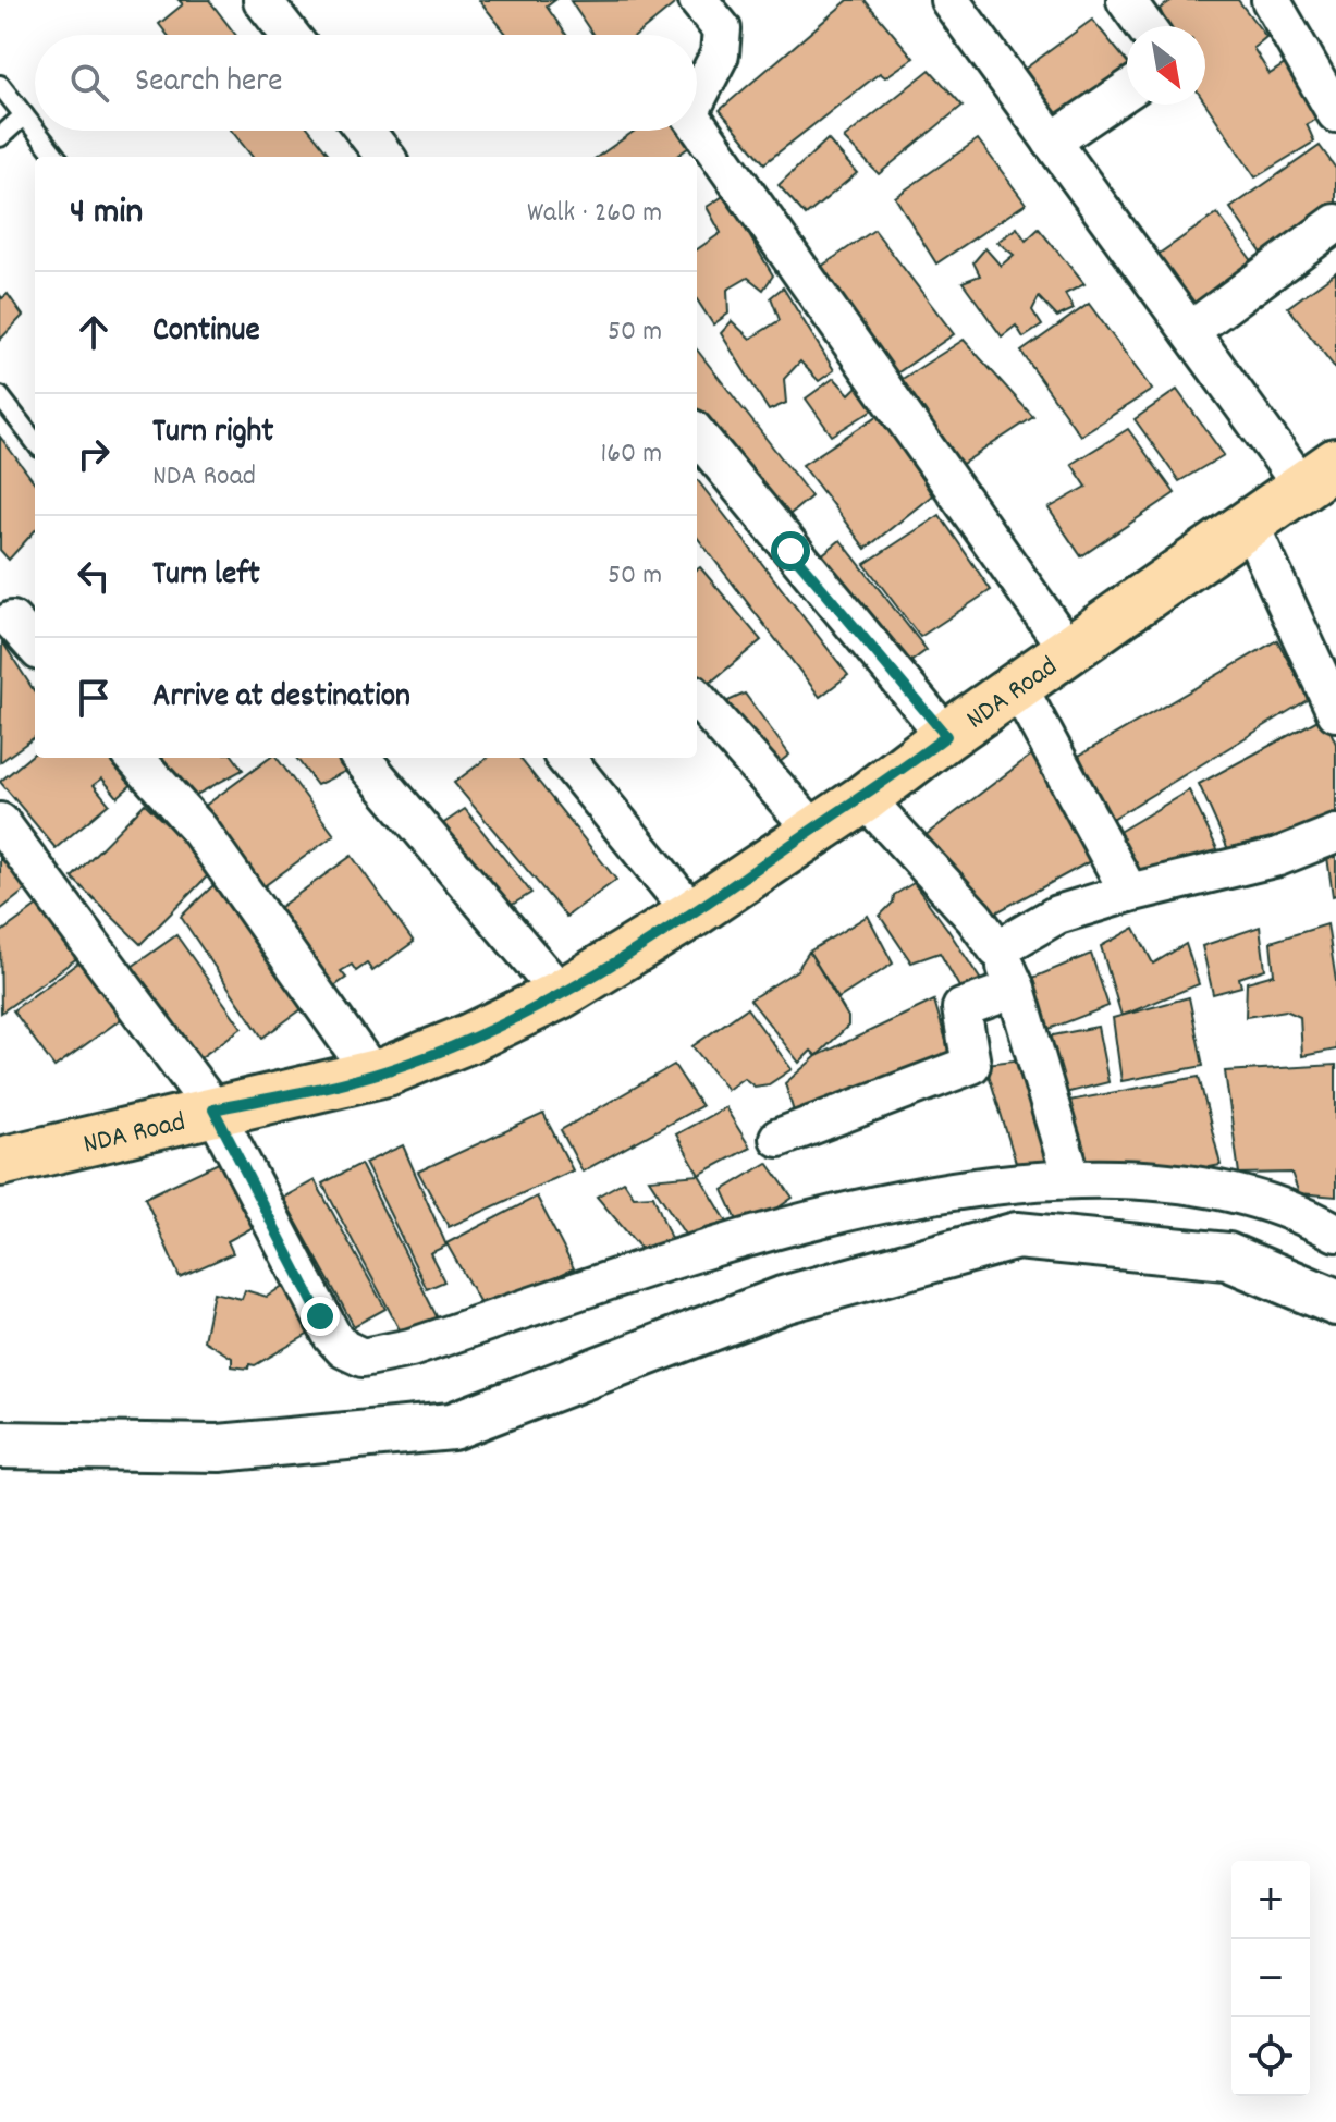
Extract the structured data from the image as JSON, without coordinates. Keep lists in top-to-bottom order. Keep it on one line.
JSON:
{"streets":{"main road":["NDA Road"]},"north":"bottom right","page":{"search":"Search here","heading":["4 min","Walk · 260 m"],"list":[["Continue","50 m"],["Turn right","NDA Road","160 m"],["Turn left","50 m"],"Arrive at destination"],"map_buttons":["+","−"]}}
